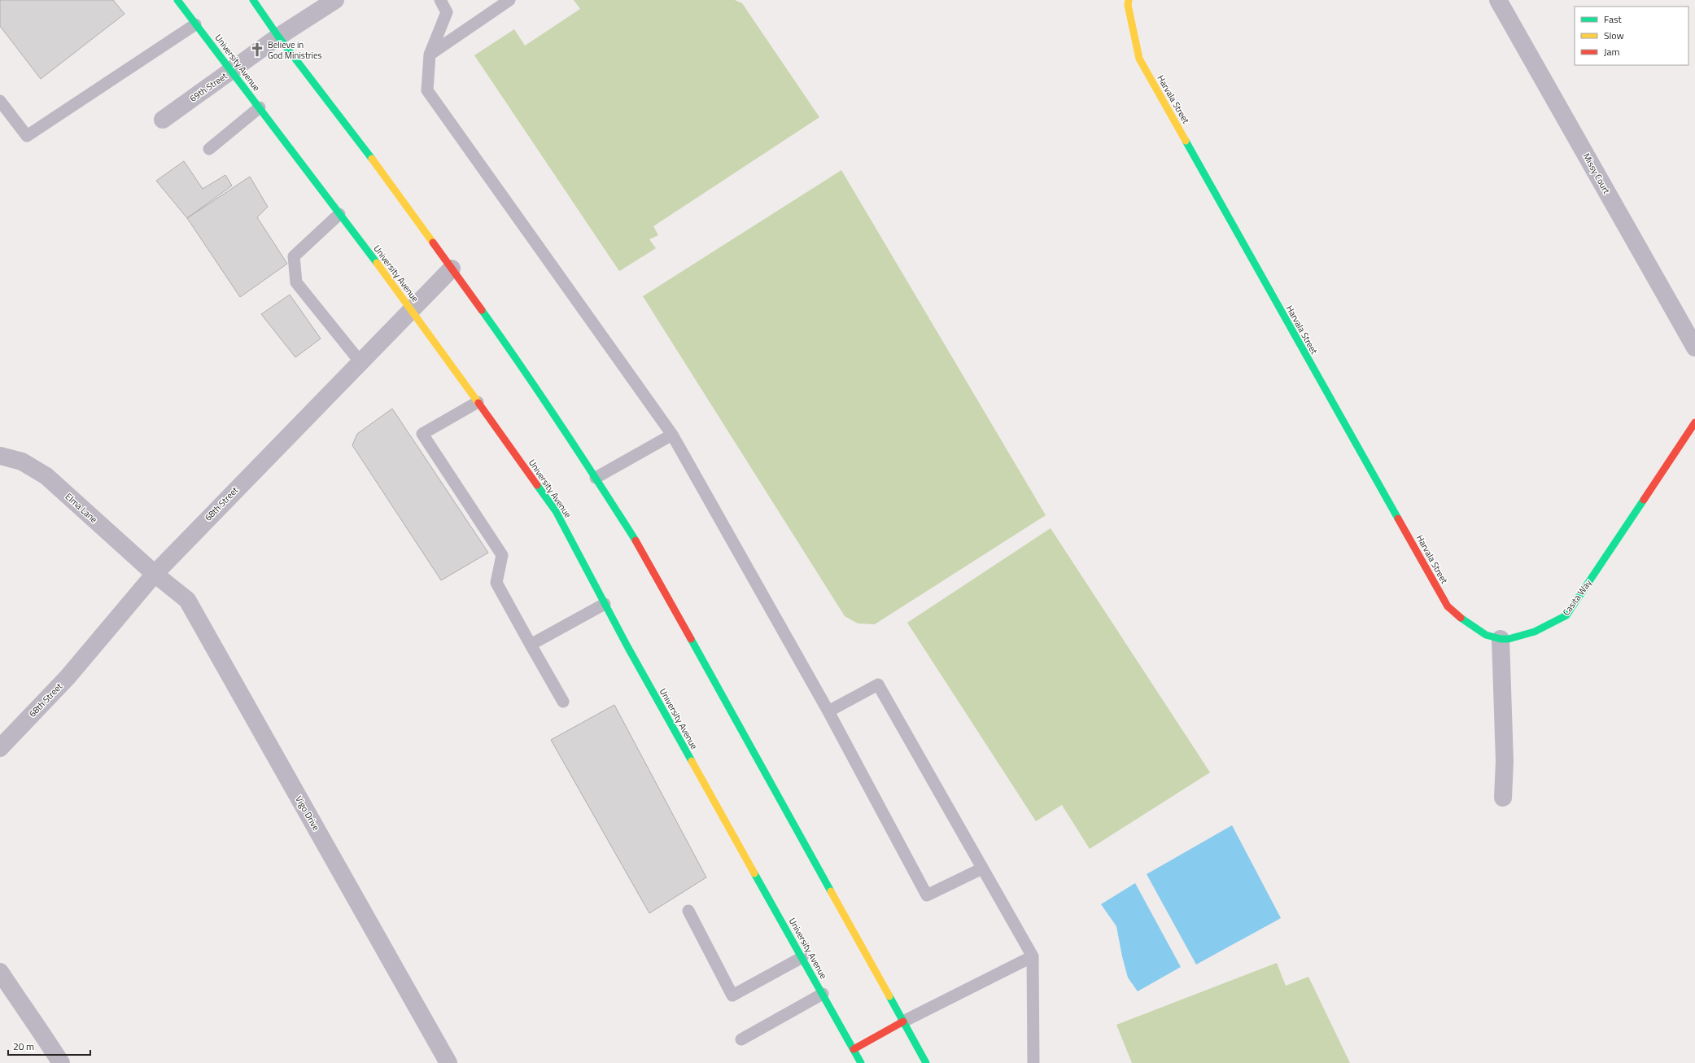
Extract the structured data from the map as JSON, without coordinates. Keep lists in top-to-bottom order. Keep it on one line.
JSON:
{"streets":{"main road":["University Avenue","Harvala Street","Casita Way"],"street":["69th Street","Missy Court","68th Street","Elma Lane","Vigo Drive"]},"crossings":[["University Avenue","69th Street"],["University Avenue","68th Street"],["Harvala Street","Casita Way"],["68th Street","Elma Lane"],["68th Street","Vigo Drive"],["Elma Lane","Vigo Drive"]],"places":{"church":["Believe in God Ministries"]},"legend":["Fast","Slow","Jam"],"scale_bar":"20 m"}
